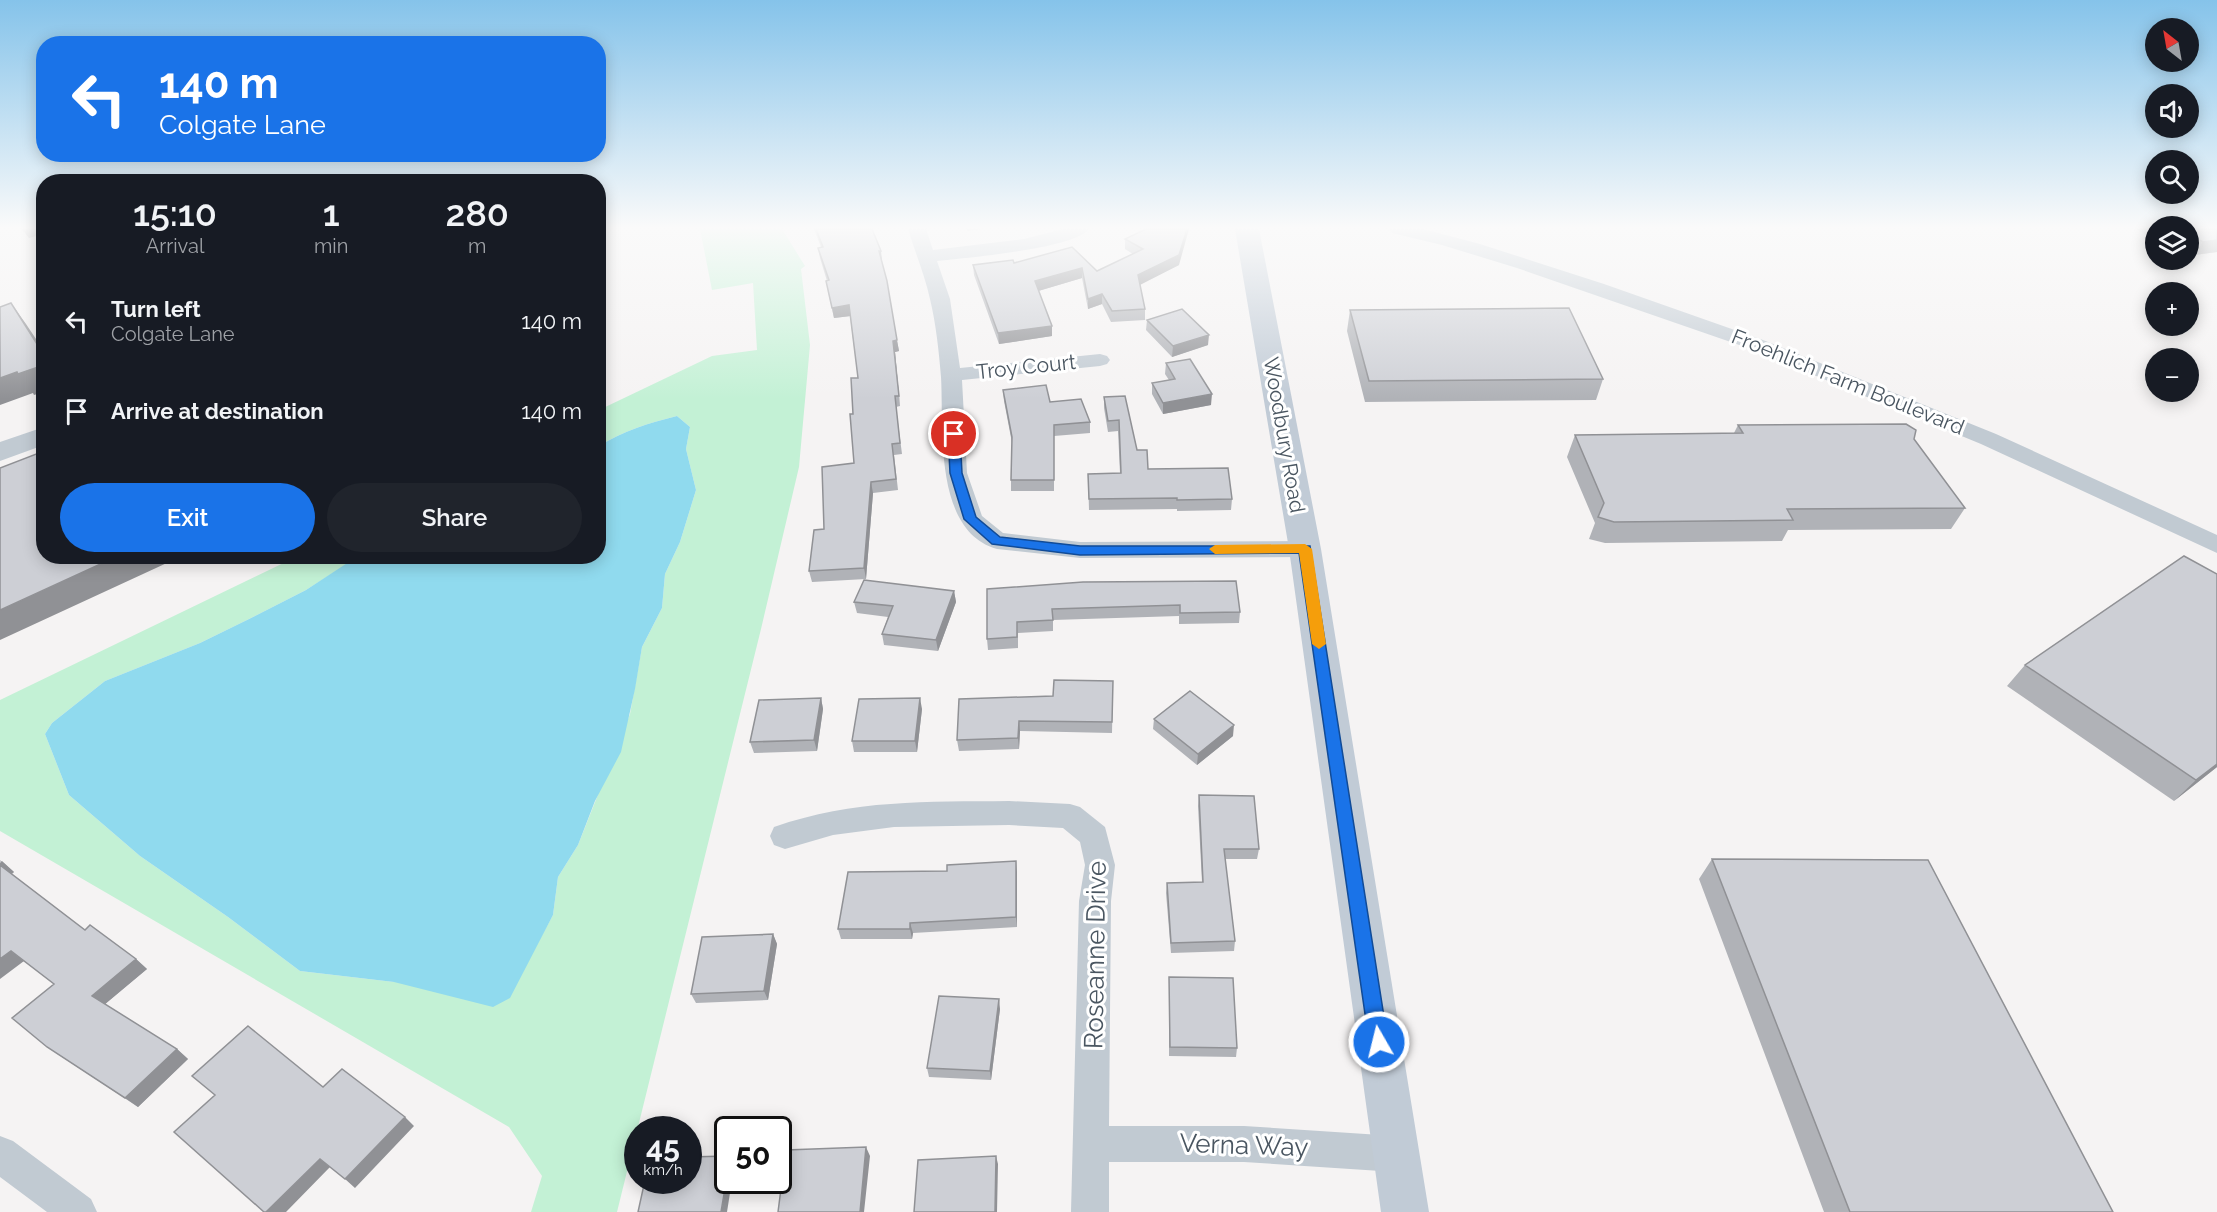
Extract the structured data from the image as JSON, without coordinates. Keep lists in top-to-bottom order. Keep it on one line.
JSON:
{"streets":{"main road":["Woodbury Road"],"street":["Troy Court","Froehlich Farm Boulevard","Roseanne Drive","Verna Way"]},"crossings":[["Woodbury Road","Verna Way"],["Roseanne Drive","Verna Way"]],"north":"top left","page":{"map_buttons":["+","−"],"turn":["140 m","Colgate Lane"],"eta":["15:10","Arrival","1","min","280","m"],"list":[{"name":"Turn left","note":"Colgate Lane","value":"140 m"},{"name":"Arrive at destination","value":"140 m"}],"buttons":["Exit","Share"],"speed":"45 km/h","limit":"50"}}
